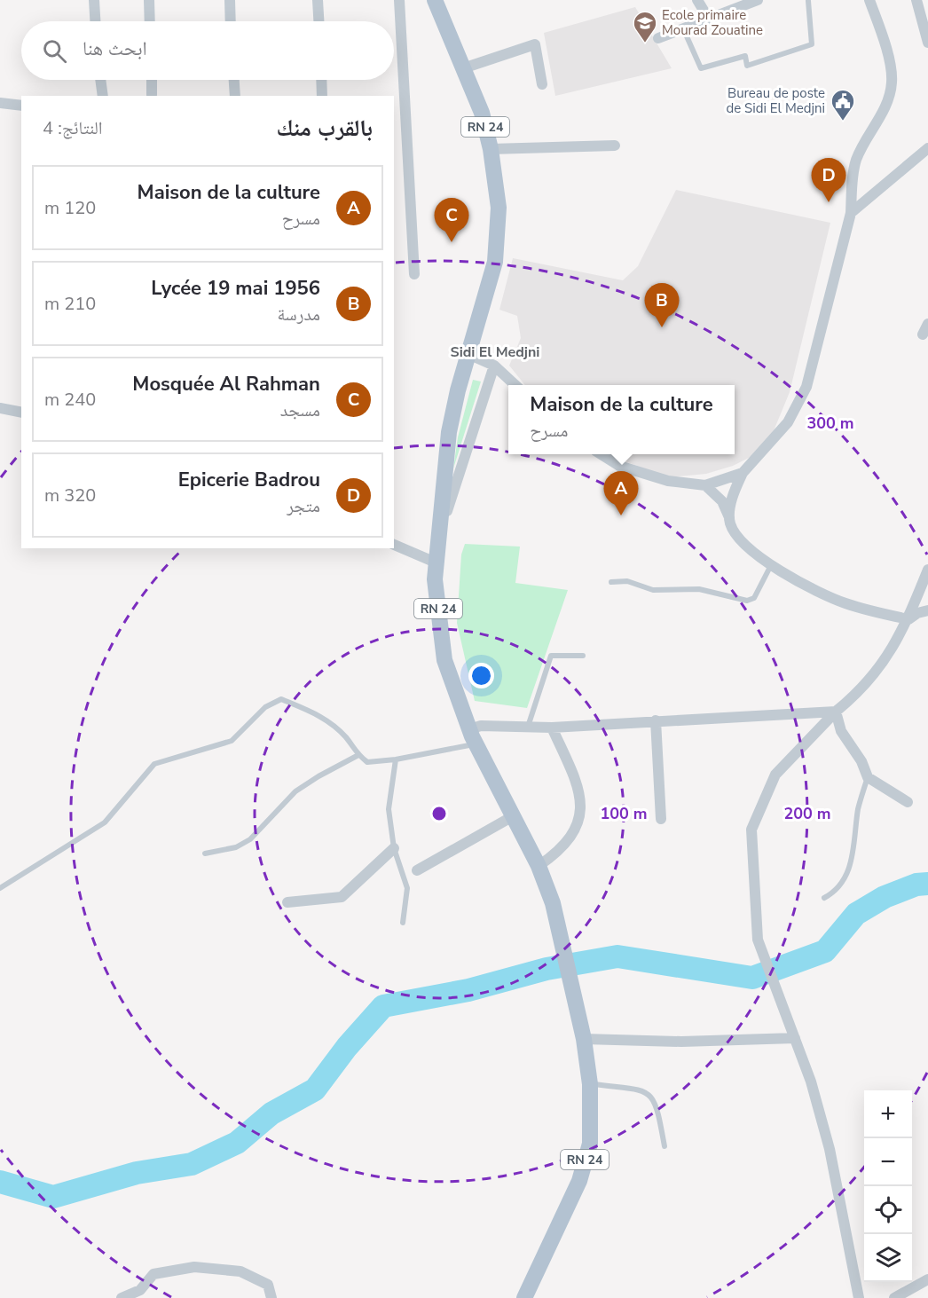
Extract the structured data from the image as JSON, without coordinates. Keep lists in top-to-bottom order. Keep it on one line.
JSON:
{"streets":{"main road":["RN 24"]},"districts":["Sidi El Medjni"],"places":{"school or university":["Ecole primaire Mourad Zouatine"],"public building":["Bureau de poste de Sidi El Medjni"]},"page":{"search":"ابحث هنا","heading":["بالقرب منك","النتائج: 4"],"pins":["D","C","B","A"],"list":[{"mark":"A","name":"Maison de la culture","note":"مسرح","value":"120 m"},{"mark":"B","name":"Lycée 19 mai 1956","note":"مدرسة","value":"210 m"},{"mark":"C","name":"Mosquée Al Rahman","note":"مسجد","value":"240 m"},{"mark":"D","name":"Epicerie Badrou","note":"متجر","value":"320 m"}],"popup":["Maison de la culture","مسرح"],"map_buttons":["+","−"]},"rings":["300 m","100 m","200 m"]}
